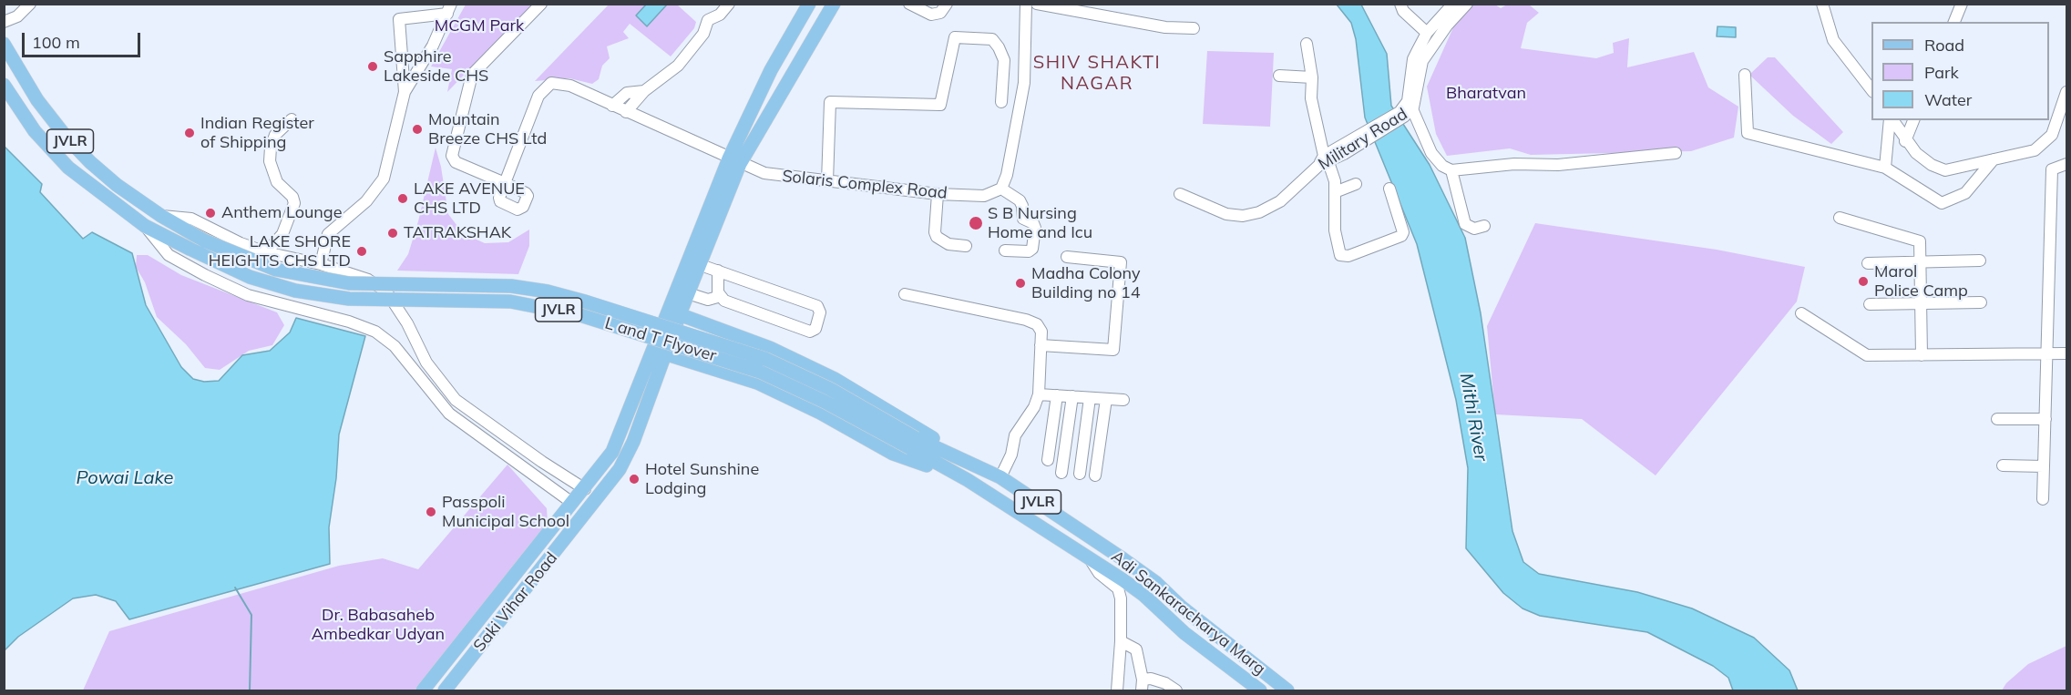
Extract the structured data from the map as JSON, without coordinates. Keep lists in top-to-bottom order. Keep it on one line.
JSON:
{"streets":{"main road":["JVLR","L and T Flyover","Saki Vihar Road","Adi Sankaracharya Marg"],"street":["Military Road","Solaris Complex Road"]},"crossings":[["JVLR","L and T Flyover"],["L and T Flyover","Adi Sankaracharya Marg"]],"districts":["SHIV SHAKTI NAGAR"],"water":["Mithi River","Powai Lake"],"parks":["MCGM Park","Bharatvan","Dr. Babasaheb Ambedkar Udyan"],"places":["Sapphire Lakeside CHS","Mountain Breeze CHS Ltd","Indian Register of Shipping","LAKE AVENUE CHS LTD","Anthem Lounge","S B Nursing Home and Icu","TATRAKSHAK","LAKE SHORE HEIGHTS CHS LTD","Marol Police Camp","Madha Colony Building no 14","Hotel Sunshine Lodging","Passpoli Municipal School"],"legend":["Road","Park","Water"],"scale_bar":"100 m"}
